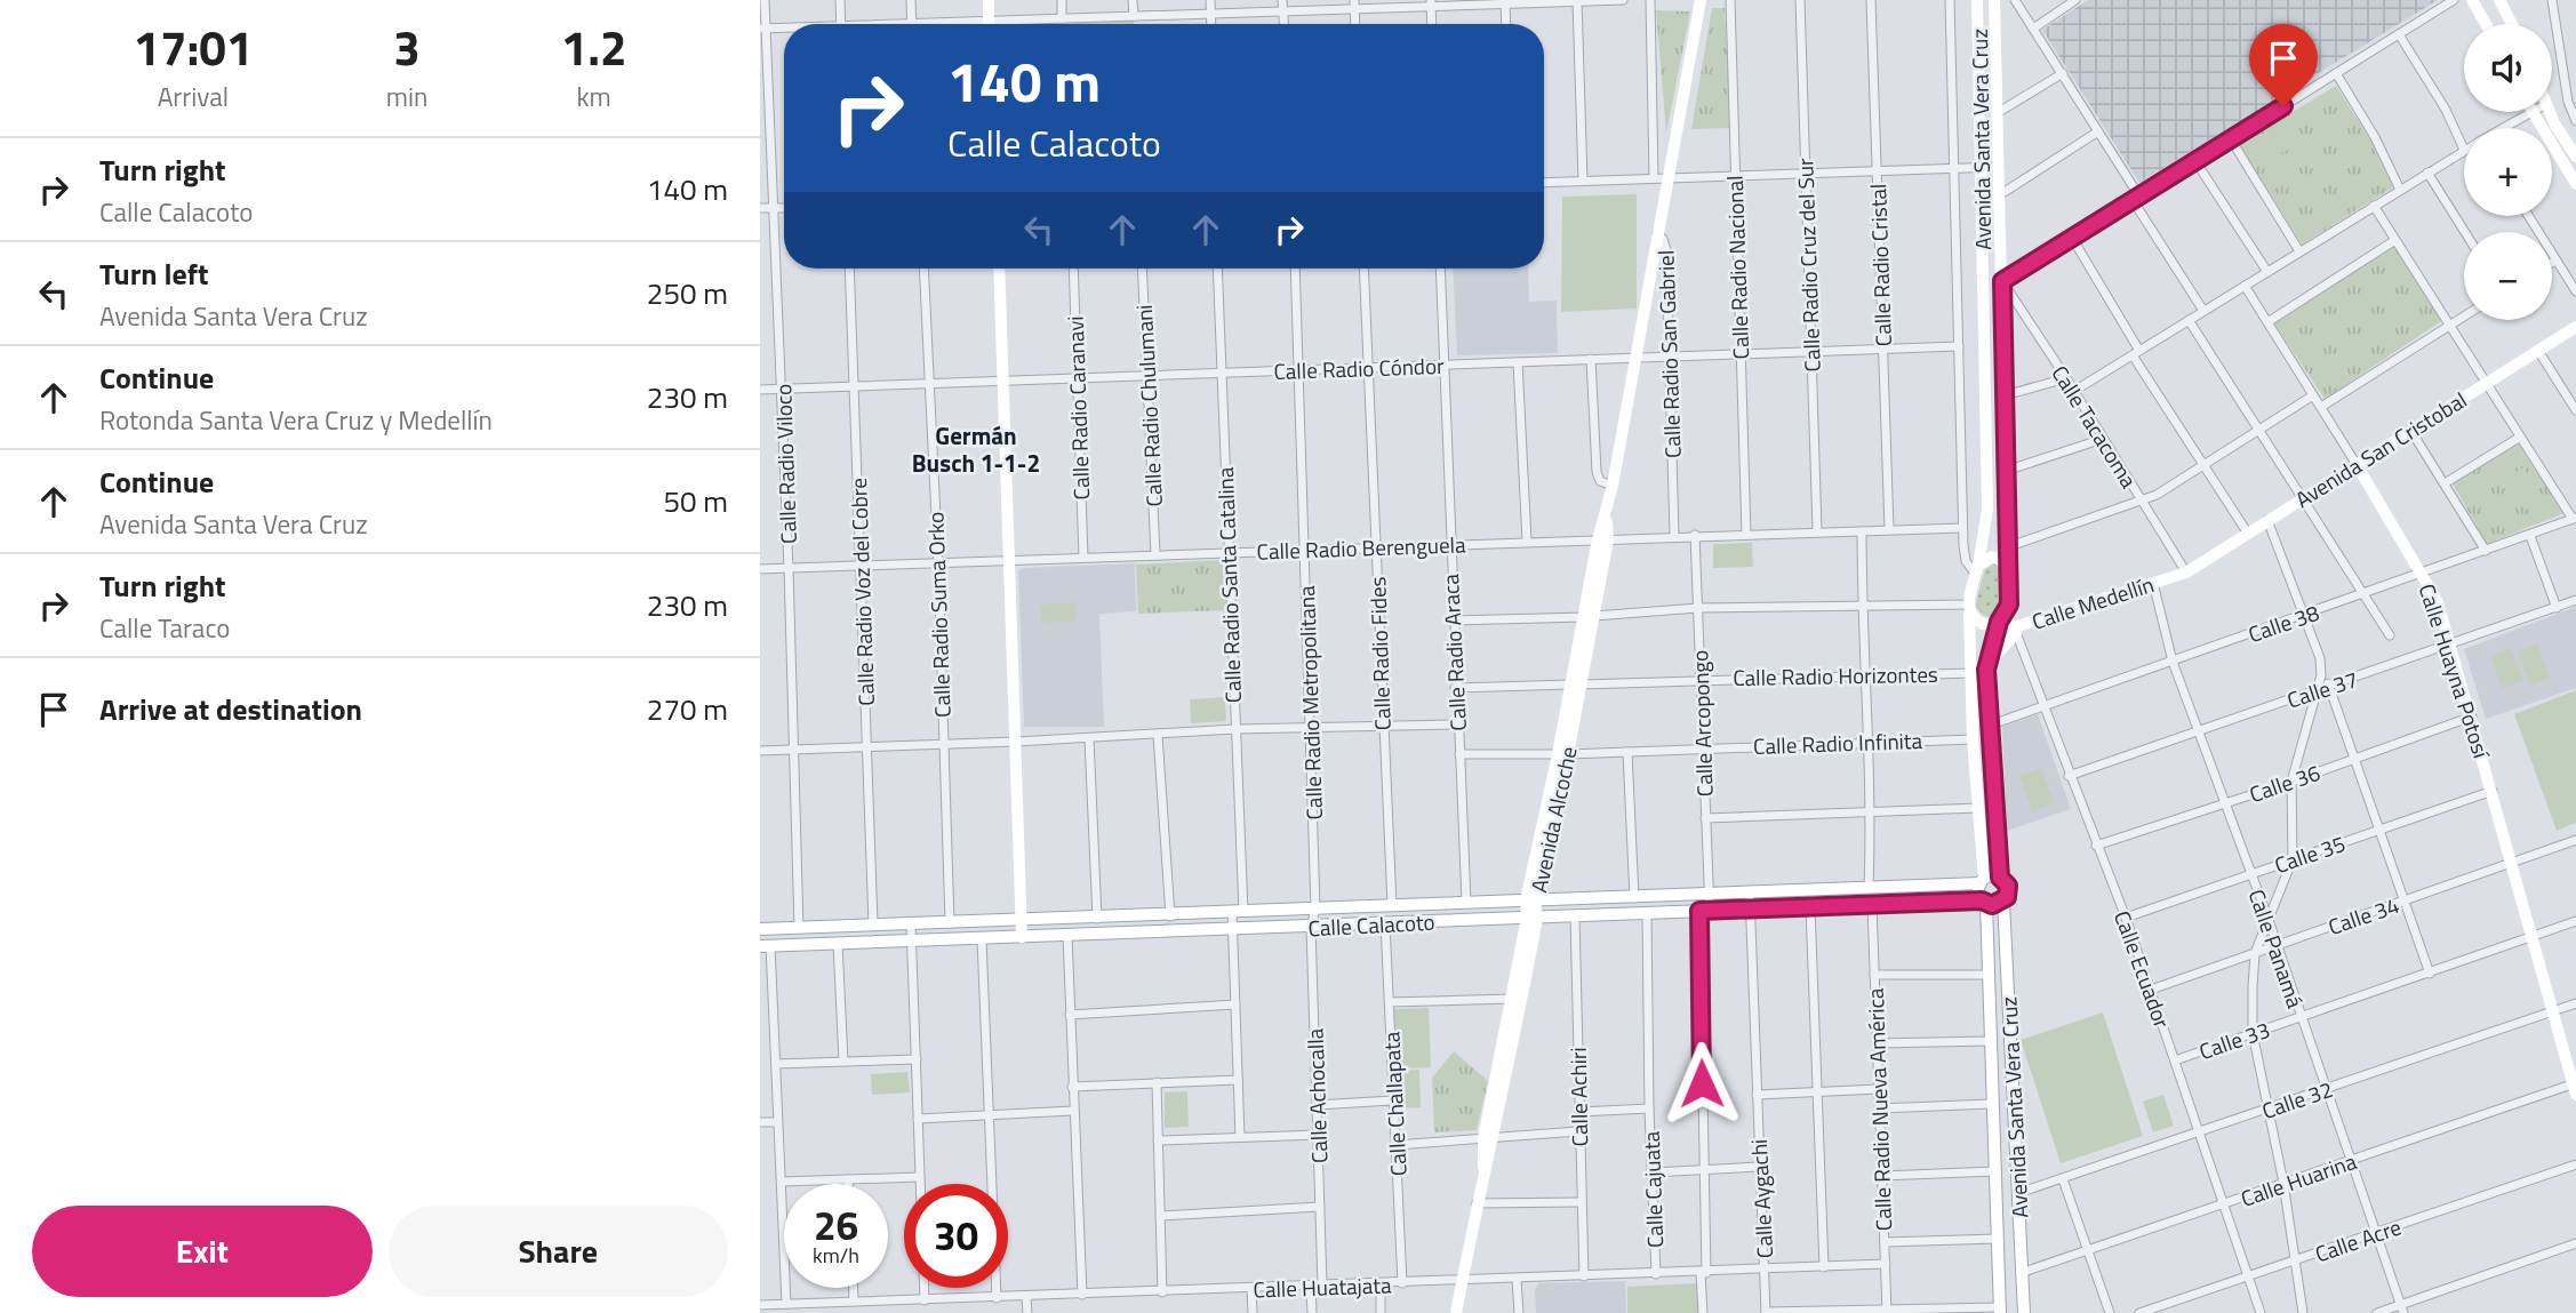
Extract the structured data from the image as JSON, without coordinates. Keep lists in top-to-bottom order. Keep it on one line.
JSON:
{"streets":{"main road":["Avenida Santa Vera Cruz","Calle Calacoto"],"street":["Calle Radio Cruz del Sur","Calle Radio Cristal","Calle Radio Nacional","Calle Radio San Gabriel","Calle Radio Cóndor","Calle Radio Chulumani","Calle Radio Caranavi","Calle Tacacoma","Avenida San Cristobal","Calle Radio Viloco","Calle Radio Berenguela","Calle Radio Santa Catalina","Calle Radio Voz del Cobre","Calle Medellín","Calle Radio Suma Orko","Calle 38","Calle Radio Araca","Calle Radio Fides","Calle Huayna Potosí","Calle Radio Horizontes","Calle 37","Calle Radio Metropolitana","Calle Arcopongo","Calle Radio Infinita","Calle 36","Avenida Alcoche","Calle 35","Calle 34","Calle Panamá","Calle Ecuador","Calle 33","Calle Achocalla","Calle Achiri","Calle 32","Calle Challapata","Calle Radio Nueva América","Calle Huarina","Calle Cajuata","Calle Aygachi","Calle Acre","Calle Huatajata"]},"crossings":[["Avenida Santa Vera Cruz","Calle Tacacoma"],["Avenida Santa Vera Cruz","Calle Medellín"],["Avenida Santa Vera Cruz","Calle Calacoto"],["Avenida Santa Vera Cruz","Calle 32"],["Avenida Santa Vera Cruz","Calle Huarina"],["Calle Radio Cruz del Sur","Calle Radio Cóndor"],["Calle Radio Cruz del Sur","Calle Radio Berenguela"],["Calle Radio Cristal","Calle Radio Cóndor"],["Calle Radio Cristal","Calle Radio Berenguela"],["Calle Radio Nacional","Calle Radio Cóndor"],["Calle Radio Nacional","Calle Radio Berenguela"],["Calle Radio San Gabriel","Calle Radio Cóndor"],["Calle Radio San Gabriel","Calle Radio Berenguela"],["Calle Radio San Gabriel","Avenida Alcoche"],["Calle Radio Cóndor","Calle Radio Chulumani"],["Calle Radio Cóndor","Calle Radio Caranavi"],["Calle Radio Cóndor","Calle Radio Viloco"],["Calle Radio Cóndor","Calle Radio Santa Catalina"],["Calle Radio Cóndor","Calle Radio Voz del Cobre"],["Calle Radio Cóndor","Calle Radio Suma Orko"],["Calle Radio Cóndor","Calle Radio Araca"],["Calle Radio Cóndor","Calle Radio Fides"],["Calle Radio Cóndor","Calle Radio Metropolitana"],["Calle Radio Cóndor","Avenida Alcoche"],["Calle Radio Chulumani","Calle Radio Berenguela"],["Calle Radio Caranavi","Calle Radio Berenguela"],["Calle Tacacoma","Avenida San Cristobal"],["Calle Tacacoma","Calle Medellín"],["Avenida San Cristobal","Calle Medellín"],["Avenida San Cristobal","Calle Huayna Potosí"],["Calle Radio Viloco","Calle Radio Berenguela"],["Calle Radio Viloco","Calle Calacoto"],["Calle Radio Berenguela","Calle Radio Santa Catalina"],["Calle Radio Berenguela","Calle Radio Voz del Cobre"],["Calle Radio Berenguela","Calle Radio Suma Orko"],["Calle Radio Berenguela","Calle Radio Araca"],["Calle Radio Berenguela","Calle Radio Fides"],["Calle Radio Berenguela","Calle Radio Metropolitana"],["Calle Radio Berenguela","Calle Arcopongo"],["Calle Radio Berenguela","Avenida Alcoche"],["Calle Radio Santa Catalina","Calle Calacoto"],["Calle Radio Voz del Cobre","Calle Calacoto"],["Calle Medellín","Calle Panamá"],["Calle Medellín","Calle Ecuador"],["Calle Radio Suma Orko","Calle Calacoto"],["Calle 38","Calle Huayna Potosí"],["Calle 38","Calle Panamá"],["Calle 38","Calle Ecuador"],["Calle Radio Araca","Calle Radio Horizontes"],["Calle Radio Araca","Calle Radio Infinita"],["Calle Radio Araca","Calle Calacoto"],["Calle Radio Fides","Calle Calacoto"],["Calle Huayna Potosí","Calle 37"],["Calle Huayna Potosí","Calle 36"],["Calle Huayna Potosí","Calle 35"],["Calle Huayna Potosí","Calle 34"],["Calle Huayna Potosí","Calle 33"],["Calle Huayna Potosí","Calle 32"],["Calle Huayna Potosí","Calle Huarina"],["Calle Radio Horizontes","Calle Arcopongo"],["Calle Radio Horizontes","Avenida Alcoche"],["Calle 37","Calle Panamá"],["Calle 37","Calle Ecuador"],["Calle Radio Metropolitana","Calle Calacoto"],["Calle Radio Metropolitana","Calle Achocalla"],["Calle Arcopongo","Calle Radio Infinita"],["Calle Arcopongo","Calle Calacoto"],["Calle Arcopongo","Calle Huatajata"],["Calle Radio Infinita","Avenida Alcoche"],["Calle 36","Calle Panamá"],["Calle 36","Calle Ecuador"],["Avenida Alcoche","Calle Calacoto"],["Avenida Alcoche","Calle Huatajata"],["Calle 35","Calle Panamá"],["Calle 35","Calle Ecuador"],["Calle 34","Calle Panamá"],["Calle 34","Calle Ecuador"],["Calle Calacoto","Calle Achocalla"],["Calle Calacoto","Calle Achiri"],["Calle Calacoto","Calle Challapata"],["Calle Calacoto","Calle Radio Nueva América"],["Calle Calacoto","Calle Cajuata"],["Calle Calacoto","Calle Aygachi"],["Calle Panamá","Calle 33"],["Calle Panamá","Calle 32"],["Calle Panamá","Calle Huarina"],["Calle Panamá","Calle Acre"],["Calle Ecuador","Calle 33"],["Calle Ecuador","Calle 32"],["Calle Ecuador","Calle Huarina"],["Calle Ecuador","Calle Acre"],["Calle Achocalla","Calle Huatajata"],["Calle Achiri","Calle Huatajata"],["Calle Challapata","Calle Huatajata"],["Calle Radio Nueva América","Calle Huatajata"],["Calle Cajuata","Calle Huatajata"],["Calle Aygachi","Calle Huatajata"]],"districts":["Germán Busch 1-1-2"],"page":{"eta":["17:01","Arrival","3","min","1.2","km"],"map_buttons":["+","−"],"turn":["140 m","Calle Calacoto"],"list":[{"name":"Turn right","note":"Calle Calacoto","value":"140 m"},{"name":"Turn left","note":"Avenida Santa Vera Cruz","value":"250 m"},{"name":"Continue","note":"Rotonda Santa Vera Cruz y Medellín","value":"230 m"},{"name":"Continue","note":"Avenida Santa Vera Cruz","value":"50 m"},{"name":"Turn right","note":"Calle Taraco","value":"230 m"},{"name":"Arrive at destination","value":"270 m"}],"speed":"26 km/h","limit":"30","buttons":["Exit","Share"]}}
